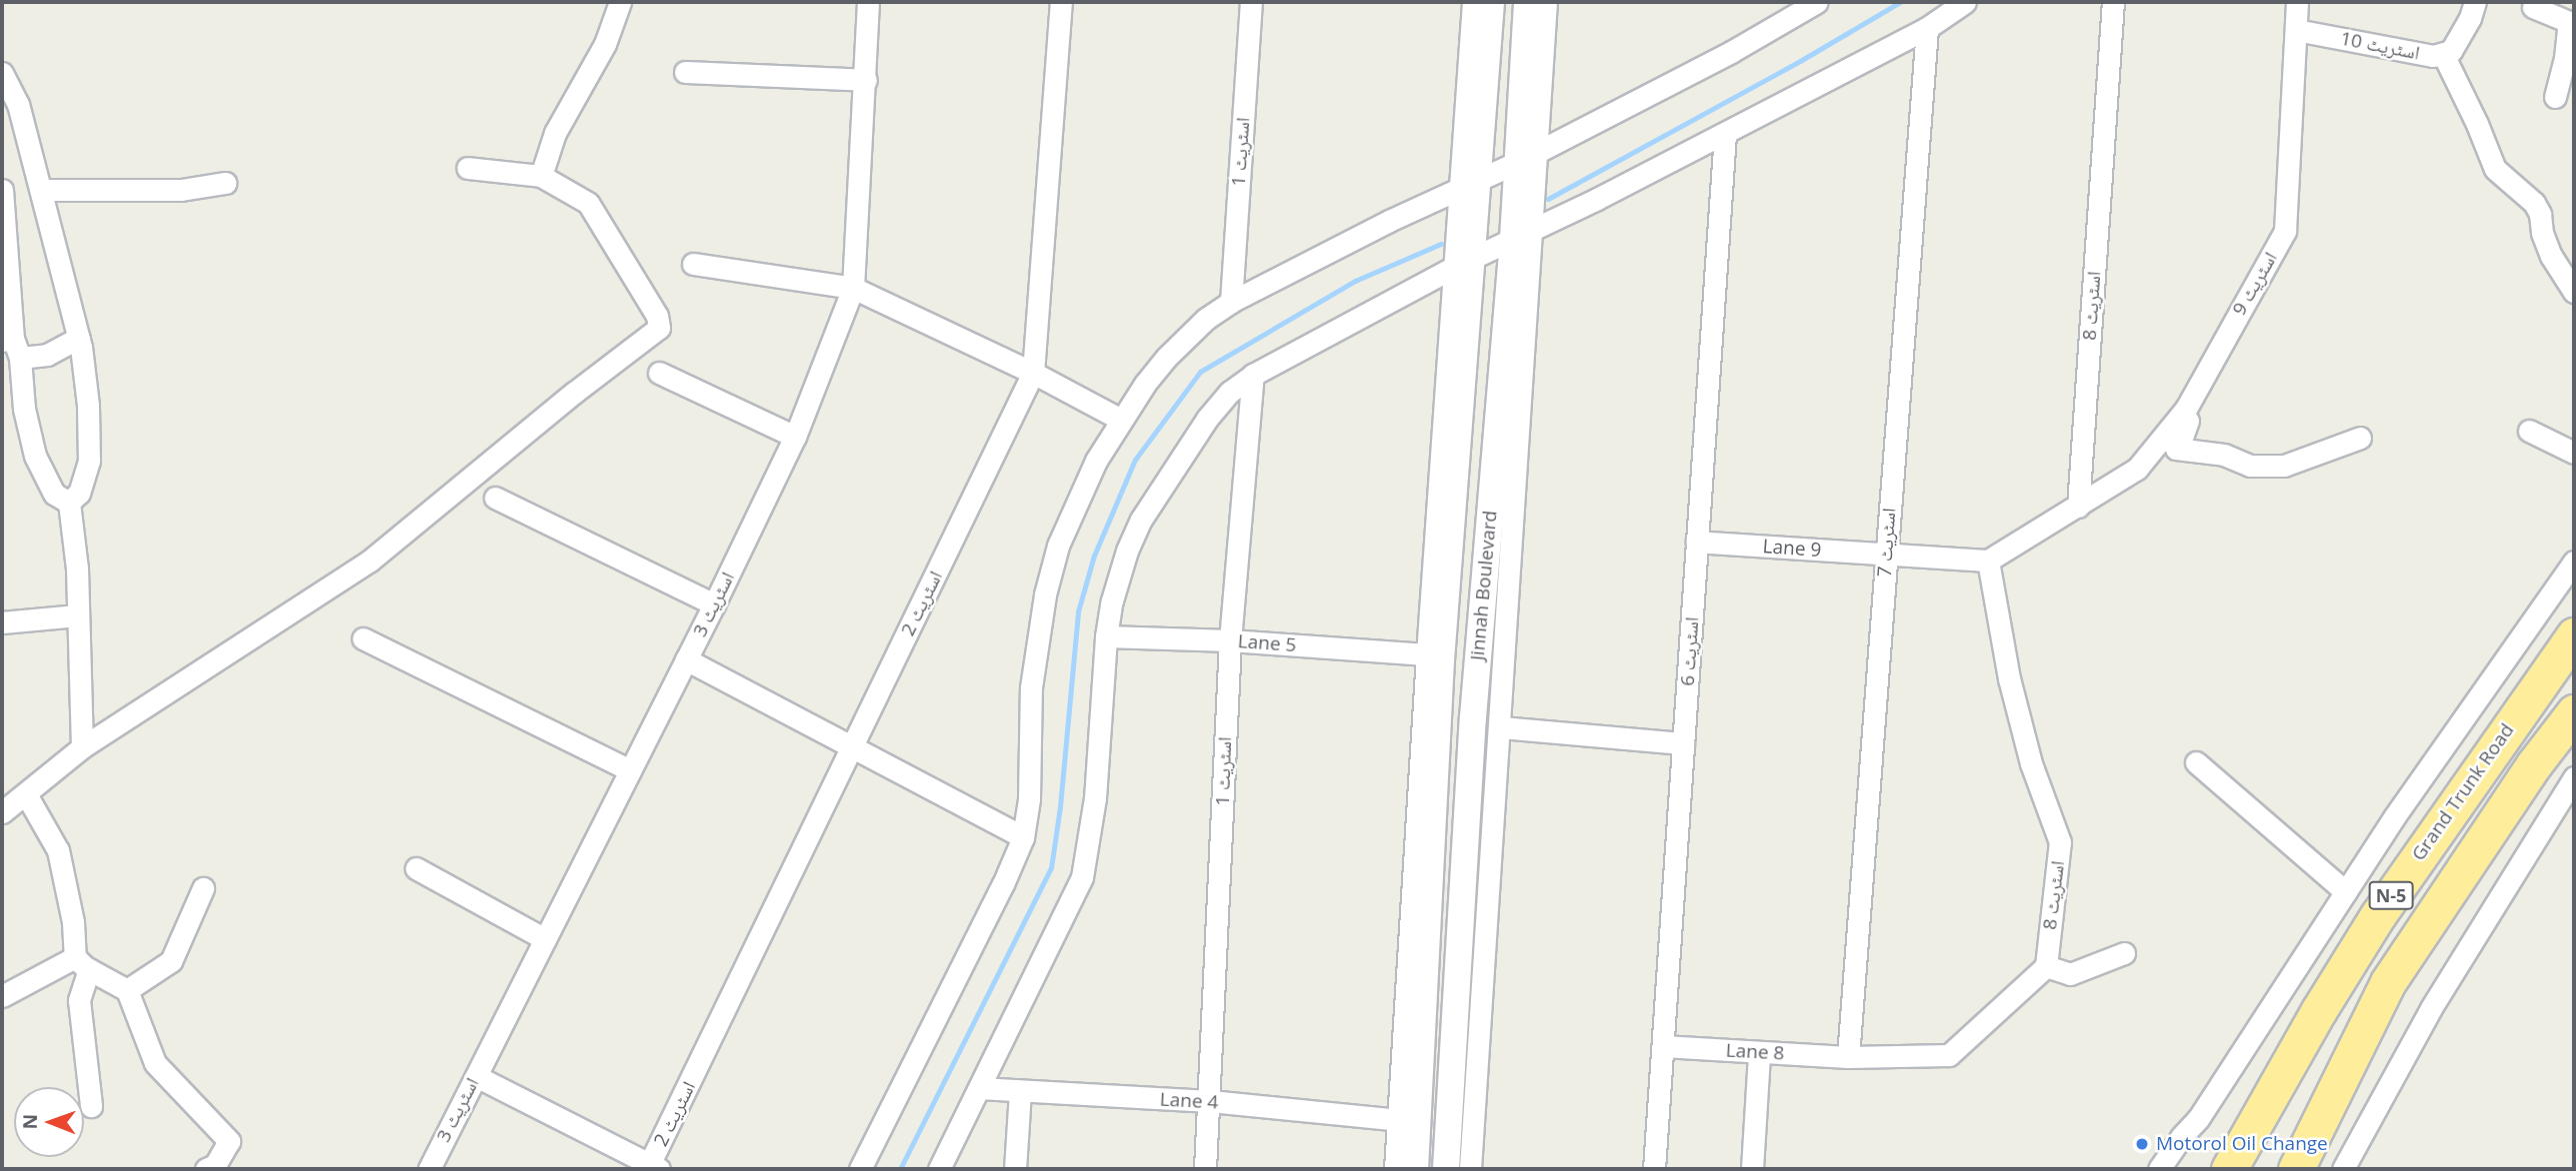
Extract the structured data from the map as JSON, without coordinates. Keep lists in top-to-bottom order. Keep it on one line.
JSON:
{"streets":{"highway":["Grand Trunk Road","N-5"],"street":["اسٹریٹ 10","اسٹریٹ 1","اسٹریٹ 9","اسٹریٹ 8","اسٹریٹ 7","Lane 9","Jinnah Boulevard","اسٹریٹ 2","اسٹریٹ 3","Lane 5","اسٹریٹ 6","Lane 8","Lane 4"]},"crossings":[["اسٹریٹ 10","اسٹریٹ 9"],["اسٹریٹ 1","Lane 5"],["اسٹریٹ 1","Lane 4"],["اسٹریٹ 9","اسٹریٹ 8"],["اسٹریٹ 7","Lane 9"],["اسٹریٹ 7","Lane 8"],["Lane 9","اسٹریٹ 6"],["اسٹریٹ 6","Lane 8"]],"places":["Motorol Oil Change"],"north":"left"}
